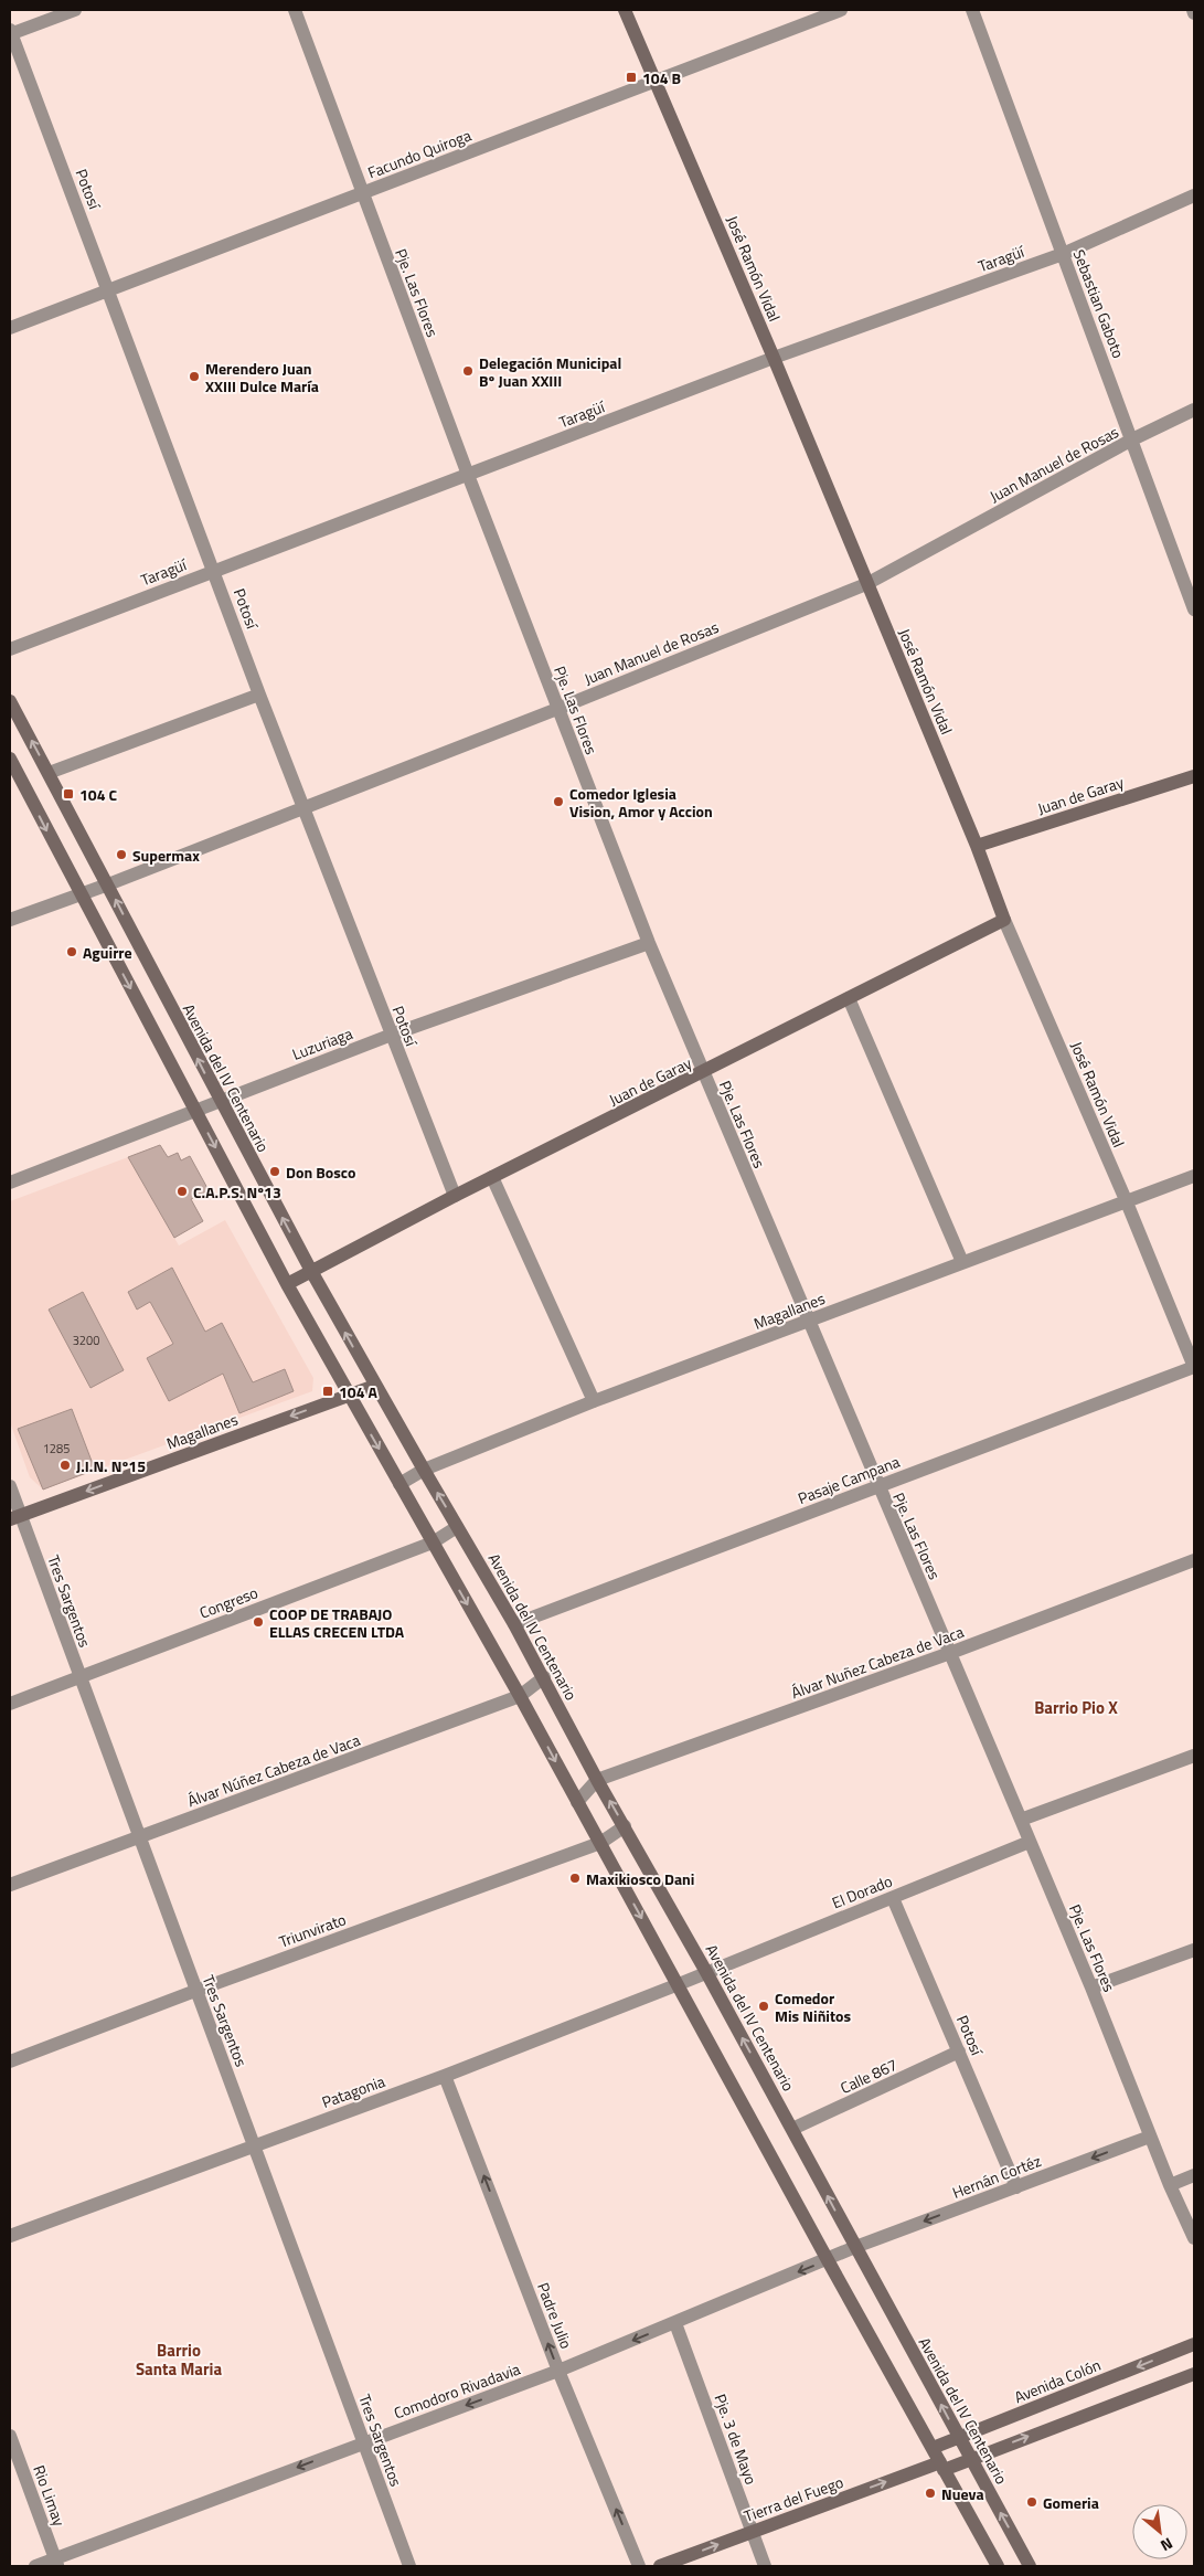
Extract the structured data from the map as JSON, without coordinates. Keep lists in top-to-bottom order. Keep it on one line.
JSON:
{"streets":{"main road":["José Ramón Vidal","Juan de Garay","Avenida del IV Centenario","Magallanes","Avenida Colón","Tierra del Fuego"],"street":["Facundo Quiroga","Potosí","Taragüí","Pje. Las Flores","Sebastian Gaboto","Juan Manuel de Rosas","Luzuriaga","Pasaje Campana","Tres Sargentos","Congreso","Álvar Nuñez Cabeza de Vaca","Álvar Núñez Cabeza de Vaca","El Dorado","Triunvirato","Calle 867","Patagonia","Hernán Cortéz","Padre Julio","Comodoro Rivadavia","Pje. 3 de Mayo","Rio Limay"]},"crossings":[["Facundo Quiroga","Potosí"],["Facundo Quiroga","José Ramón Vidal"],["Facundo Quiroga","Pje. Las Flores"],["Potosí","Taragüí"],["Potosí","Juan Manuel de Rosas"],["Potosí","Juan de Garay"],["Potosí","Luzuriaga"],["Potosí","El Dorado"],["Potosí","Calle 867"],["Potosí","Hernán Cortéz"],["Taragüí","José Ramón Vidal"],["Taragüí","Pje. Las Flores"],["Taragüí","Sebastian Gaboto"],["José Ramón Vidal","Juan Manuel de Rosas"],["José Ramón Vidal","Juan de Garay"],["José Ramón Vidal","Magallanes"],["José Ramón Vidal","Pasaje Campana"],["Pje. Las Flores","Juan Manuel de Rosas"],["Pje. Las Flores","Juan de Garay"],["Pje. Las Flores","Luzuriaga"],["Pje. Las Flores","Magallanes"],["Pje. Las Flores","Pasaje Campana"],["Pje. Las Flores","Álvar Nuñez Cabeza de Vaca"],["Pje. Las Flores","El Dorado"],["Pje. Las Flores","Hernán Cortéz"],["Sebastian Gaboto","Juan Manuel de Rosas"],["Juan Manuel de Rosas","Avenida del IV Centenario"],["Juan de Garay","Avenida del IV Centenario"],["Luzuriaga","Avenida del IV Centenario"],["Avenida del IV Centenario","Magallanes"],["Avenida del IV Centenario","Pasaje Campana"],["Avenida del IV Centenario","Congreso"],["Avenida del IV Centenario","Álvar Nuñez Cabeza de Vaca"],["Avenida del IV Centenario","Álvar Núñez Cabeza de Vaca"],["Avenida del IV Centenario","El Dorado"],["Avenida del IV Centenario","Triunvirato"],["Avenida del IV Centenario","Calle 867"],["Avenida del IV Centenario","Patagonia"],["Avenida del IV Centenario","Hernán Cortéz"],["Avenida del IV Centenario","Avenida Colón"],["Avenida del IV Centenario","Comodoro Rivadavia"],["Magallanes","Tres Sargentos"],["Tres Sargentos","Congreso"],["Tres Sargentos","Álvar Núñez Cabeza de Vaca"],["Tres Sargentos","Triunvirato"],["Tres Sargentos","Patagonia"],["Tres Sargentos","Comodoro Rivadavia"],["El Dorado","Patagonia"],["Patagonia","Padre Julio"],["Hernán Cortéz","Comodoro Rivadavia"],["Padre Julio","Comodoro Rivadavia"],["Comodoro Rivadavia","Pje. 3 de Mayo"],["Comodoro Rivadavia","Rio Limay"],["Pje. 3 de Mayo","Tierra del Fuego"]],"one_way":["Hernán Cortéz","Padre Julio","Comodoro Rivadavia","Tierra del Fuego"],"districts":["Barrio Pio X","Barrio Santa Maria"],"places":{"transit":["104 B","104 C","104 A"],"other":["Delegación Municipal Bº Juan XXIII","Merendero Juan XXIII Dulce María","Comedor Iglesia Vision, Amor y Accion","Supermax","Aguirre","Don Bosco","C.A.P.S. Nº13","J.I.N. Nº15","COOP DE TRABAJO ELLAS CRECEN LTDA","Maxikiosco Dani","Comedor Mis Niñitos","Nueva","Gomeria"]},"house_numbers":["3200","1285"],"north":"bottom right"}
